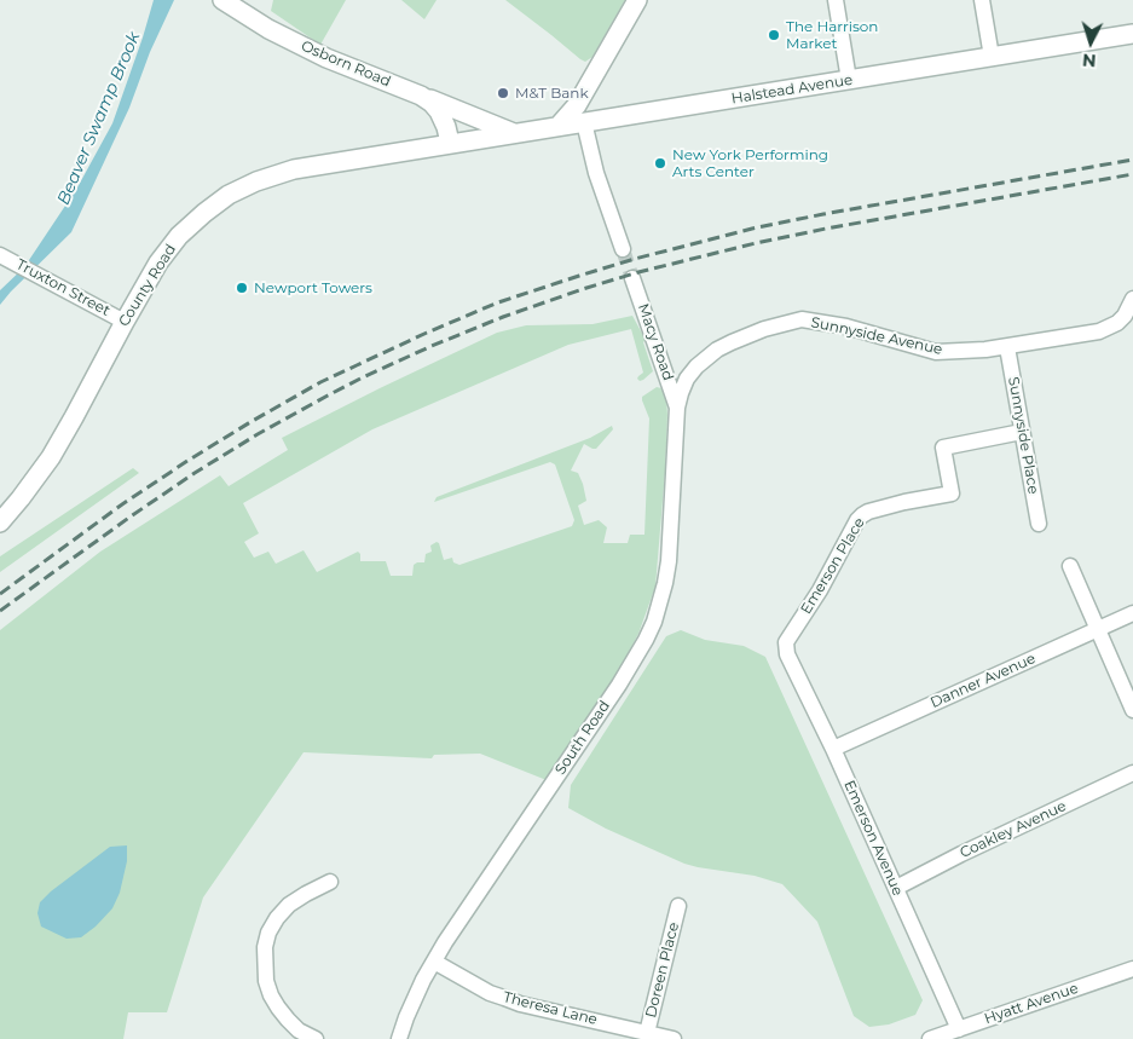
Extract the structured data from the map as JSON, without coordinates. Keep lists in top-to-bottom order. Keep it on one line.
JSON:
{"streets":{"street":["Osborn Road","Halstead Avenue","County Road","Truxton Street","Sunnyside Avenue","Macy Road","Sunnyside Place","Emerson Place","Danner Avenue","South Road","Coakley Avenue","Emerson Avenue","Doreen Place","Hyatt Avenue","Theresa Lane"]},"crossings":[["Osborn Road","Halstead Avenue"],["Osborn Road","County Road"],["Halstead Avenue","County Road"],["County Road","Truxton Street"],["Sunnyside Avenue","Macy Road"],["Sunnyside Avenue","Sunnyside Place"],["Sunnyside Avenue","South Road"],["Macy Road","South Road"],["Sunnyside Place","Emerson Place"],["Emerson Place","Emerson Avenue"],["Danner Avenue","Emerson Avenue"],["South Road","Theresa Lane"],["Coakley Avenue","Emerson Avenue"],["Emerson Avenue","Hyatt Avenue"],["Doreen Place","Theresa Lane"]],"water":["Beaver Swamp Brook"],"places":["The Harrison Market","M&T Bank","New York Performing Arts Center","Newport Towers"],"north":"bottom"}
